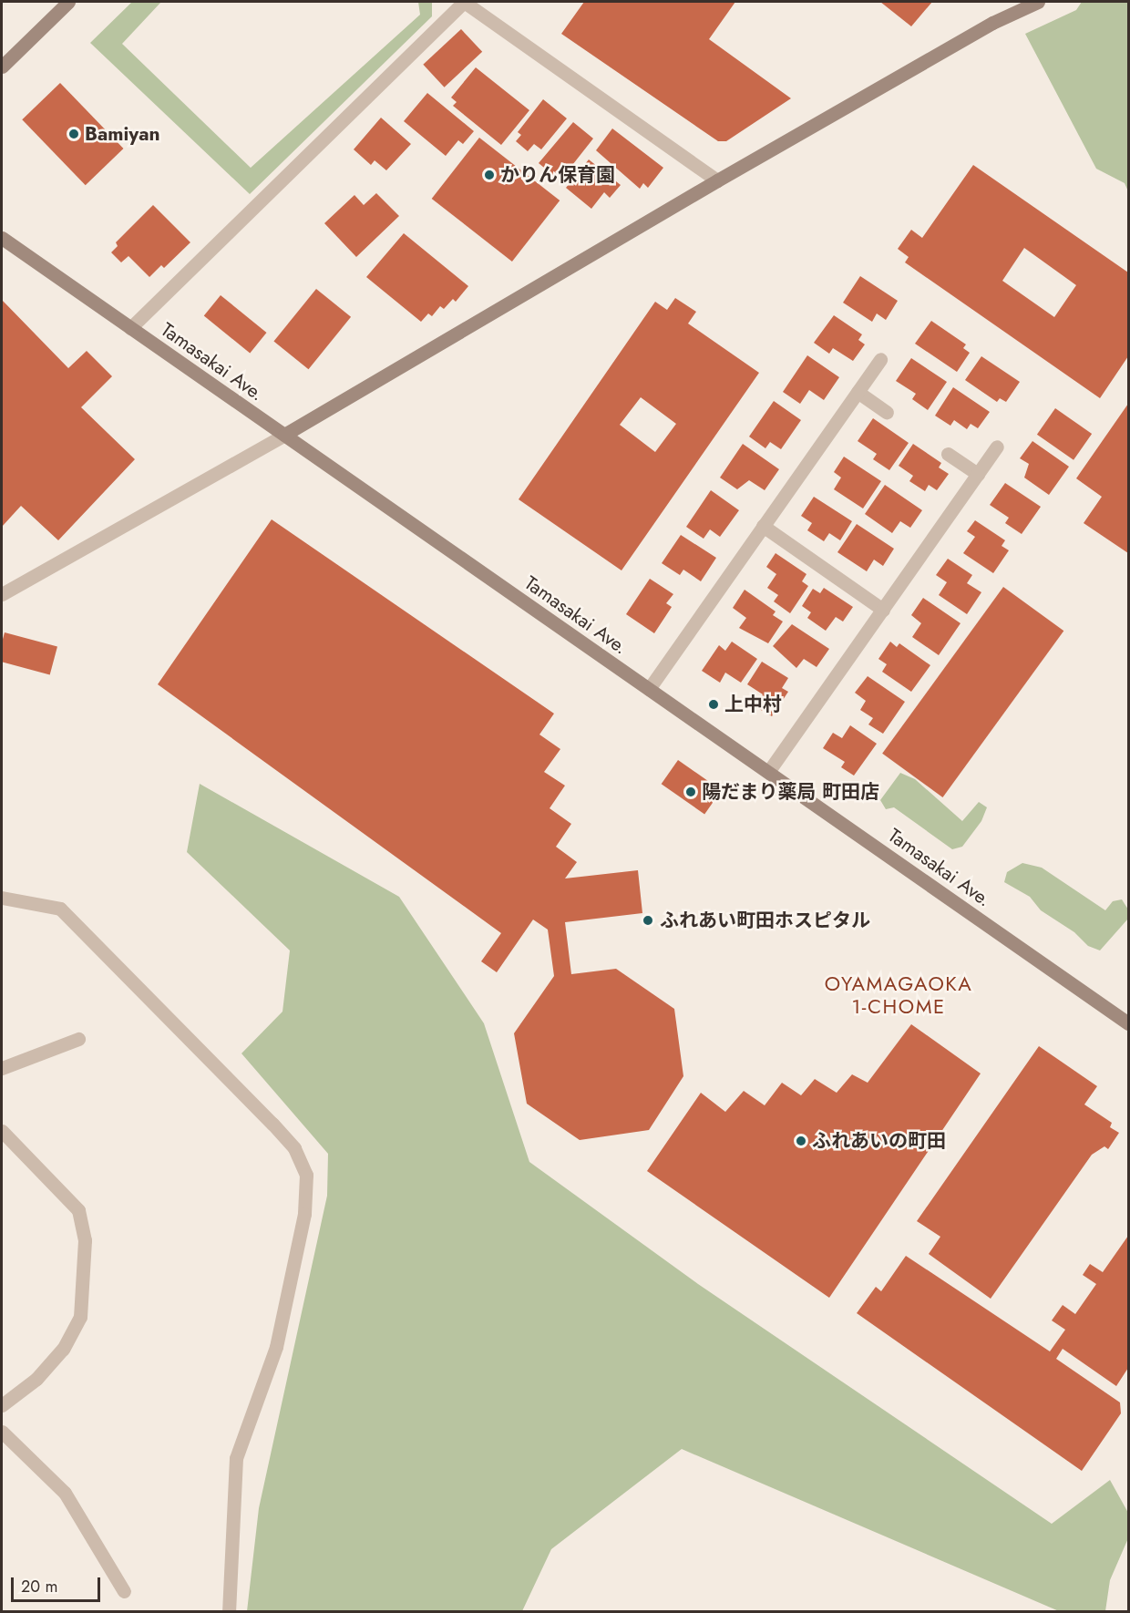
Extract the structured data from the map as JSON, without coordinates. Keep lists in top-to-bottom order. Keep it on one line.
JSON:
{"streets":{"street":["Tamasakai Ave."]},"districts":["OYAMAGAOKA 1-CHOME"],"places":["Bamiyan","かりん保育園","上中村","陽だまり薬局 町田店","ふれあい町田ホスピタル","ふれあいの町田"],"scale_bar":"20 m"}
